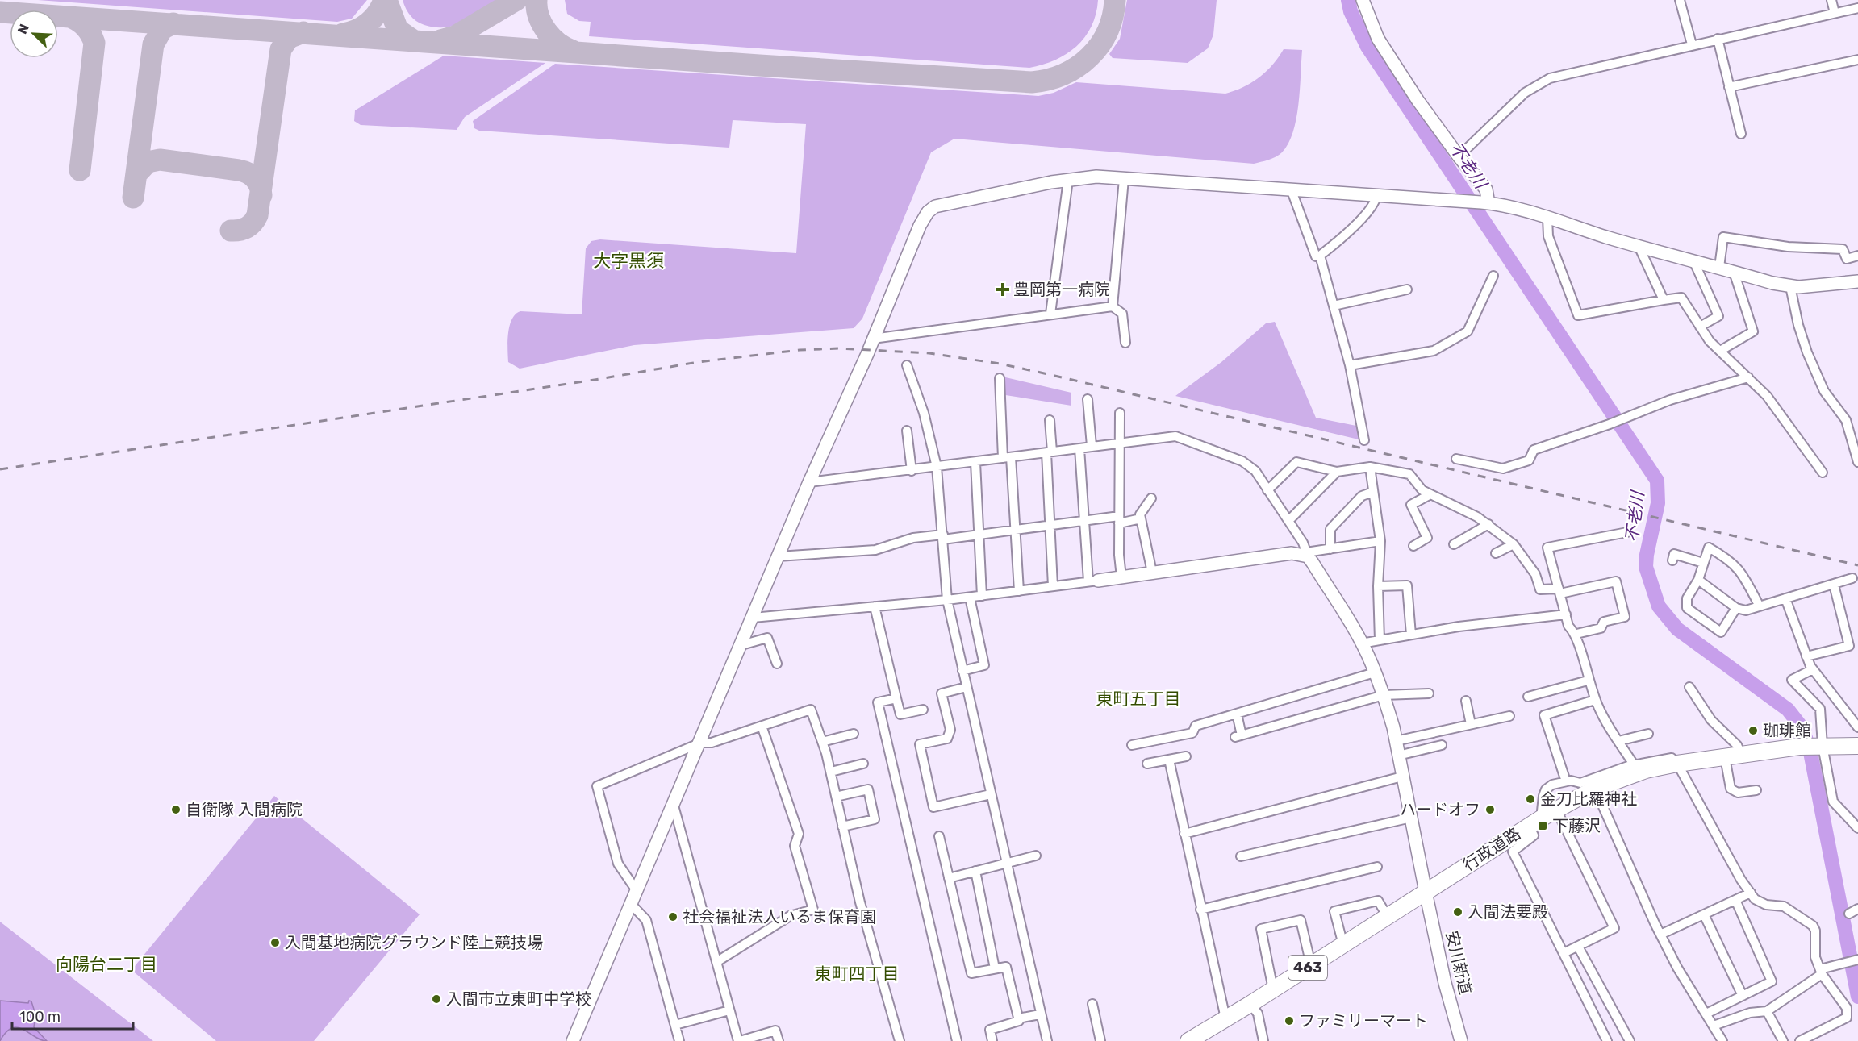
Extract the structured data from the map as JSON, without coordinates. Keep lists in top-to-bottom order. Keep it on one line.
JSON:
{"streets":{"highway":["行政道路","463"],"street":["安川新道"]},"crossings":[["行政道路","安川新道"]],"districts":["大字黒須","東町五丁目","向陽台二丁目","東町四丁目"],"water":["不老川"],"places":{"health":["豊岡第一病院"],"other":["珈琲館","金刀比羅神社","自衛隊 入間病院","ハードオフ","入間法要殿","社会福祉法人いるま保育園","入間基地病院グラウンド陸上競技場","入間市立東町中学校","ファミリーマート"],"transit":["下藤沢"]},"scale_bar":"100 m","north":"top left"}
